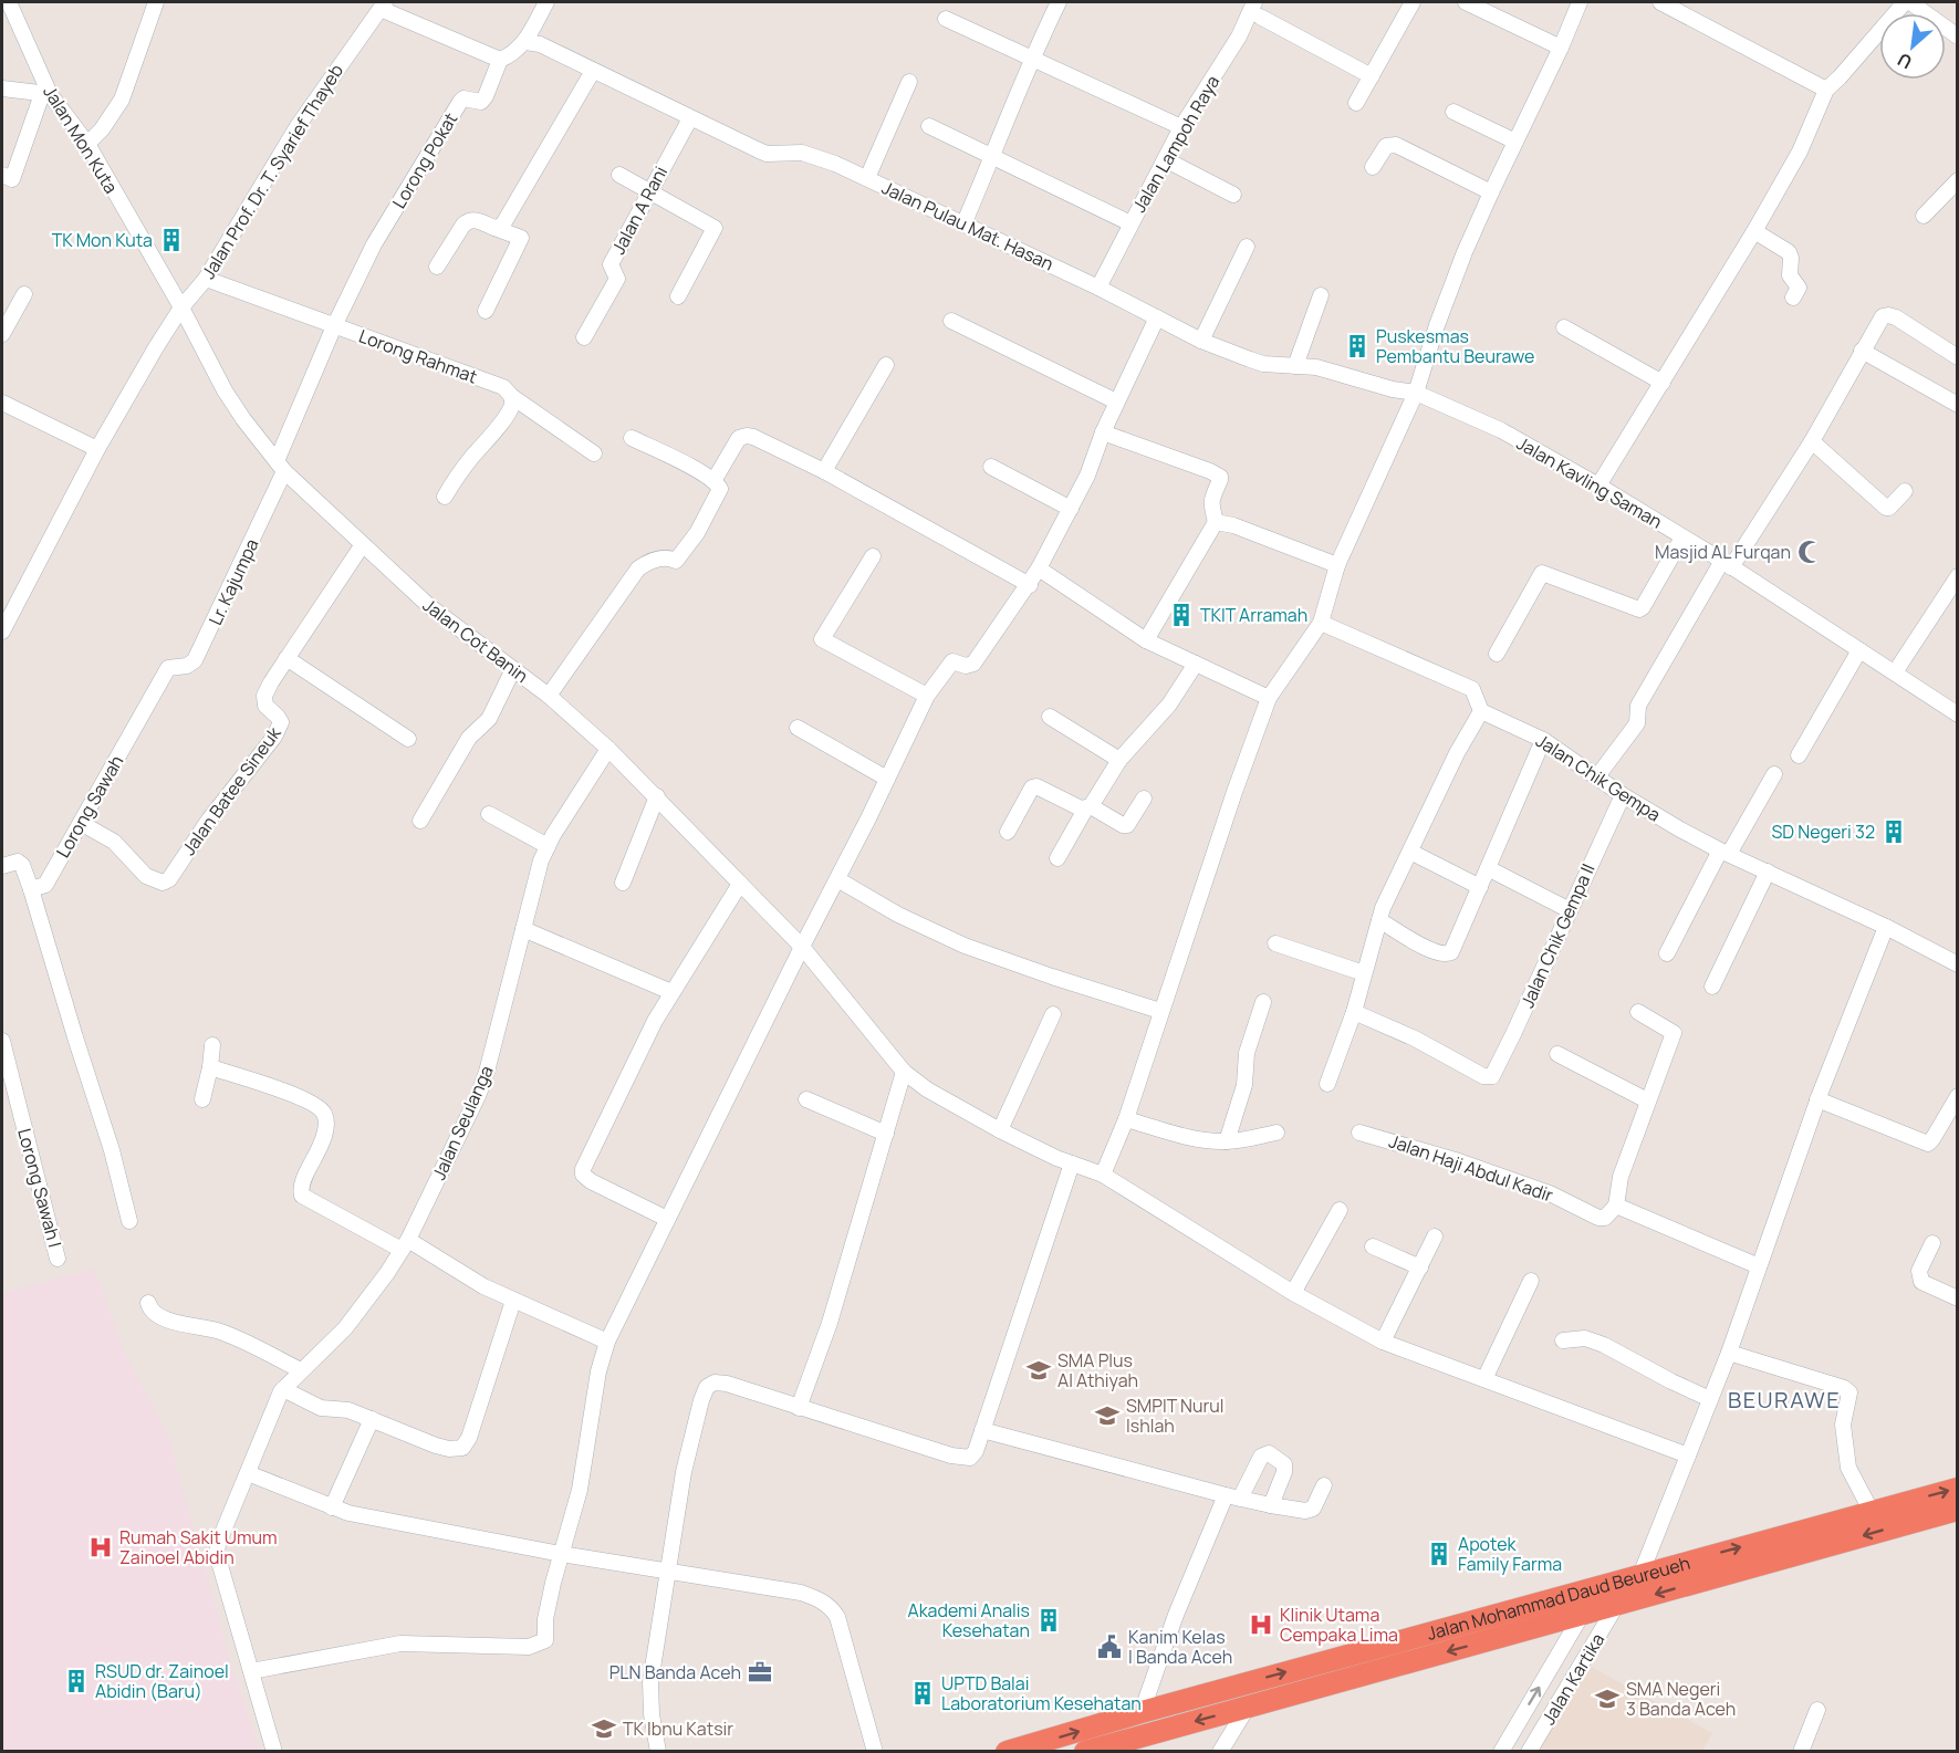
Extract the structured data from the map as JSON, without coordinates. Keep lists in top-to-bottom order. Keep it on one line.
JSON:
{"streets":{"highway":["Jalan Mohammad Daud Beureueh"],"street":["Jalan Mon Kuta","Jalan Lampoh Raya","Lorong Pokat","Jalan Prof. Dr. T. Syarief Thayeb","Jalan A Rani","Jalan Pulau Mat. Hasan","Lorong Rahmat","Jalan Kavling Saman","Lr. Kajumpa","Jalan Cot Banin","Jalan Chik Gempa","Jalan Batee Sineuk","Lorong Sawah","Jalan Chik Gempa II","Jalan Seulanga","Jalan Haji Abdul Kadir","Lorong Sawah I","Jalan Kartika"]},"crossings":[["Jalan Mon Kuta","Jalan Prof. Dr. T. Syarief Thayeb"],["Jalan Mon Kuta","Jalan Cot Banin"],["Jalan Lampoh Raya","Jalan Pulau Mat. Hasan"],["Lorong Pokat","Lr. Kajumpa"],["Jalan Prof. Dr. T. Syarief Thayeb","Lorong Rahmat"],["Jalan Prof. Dr. T. Syarief Thayeb","Jalan Cot Banin"],["Jalan A Rani","Jalan Pulau Mat. Hasan"],["Jalan Pulau Mat. Hasan","Jalan Kavling Saman"],["Lorong Rahmat","Lr. Kajumpa"],["Lr. Kajumpa","Jalan Cot Banin"],["Lr. Kajumpa","Lorong Sawah"],["Jalan Cot Banin","Jalan Batee Sineuk"],["Jalan Cot Banin","Jalan Seulanga"],["Jalan Chik Gempa","Jalan Chik Gempa II"],["Jalan Batee Sineuk","Lorong Sawah"],["Jalan Mohammad Daud Beureueh","Jalan Kartika"]],"districts":["BEURAWE"],"places":{"building":["TK Mon Kuta","Puskesmas Pembantu Beurawe","TKIT Arramah","SD Negeri 32","Apotek Family Farma","Akademi Analis Kesehatan","RSUD dr. Zainoel Abidin (Baru)","UPTD Balai Laboratorium Kesehatan"],"mosque":["Masjid AL Furqan"],"school or university":["SMA Plus Al Athiyah","SMPIT Nurul Ishlah","SMA Negeri 3 Banda Aceh","TK Ibnu Katsir"],"hospital":["Rumah Sakit Umum Zainoel Abidin","Klinik Utama Cempaka Lima"],"public building":["Kanim Kelas I Banda Aceh"],"office":["PLN Banda Aceh"]},"north":"bottom left"}
